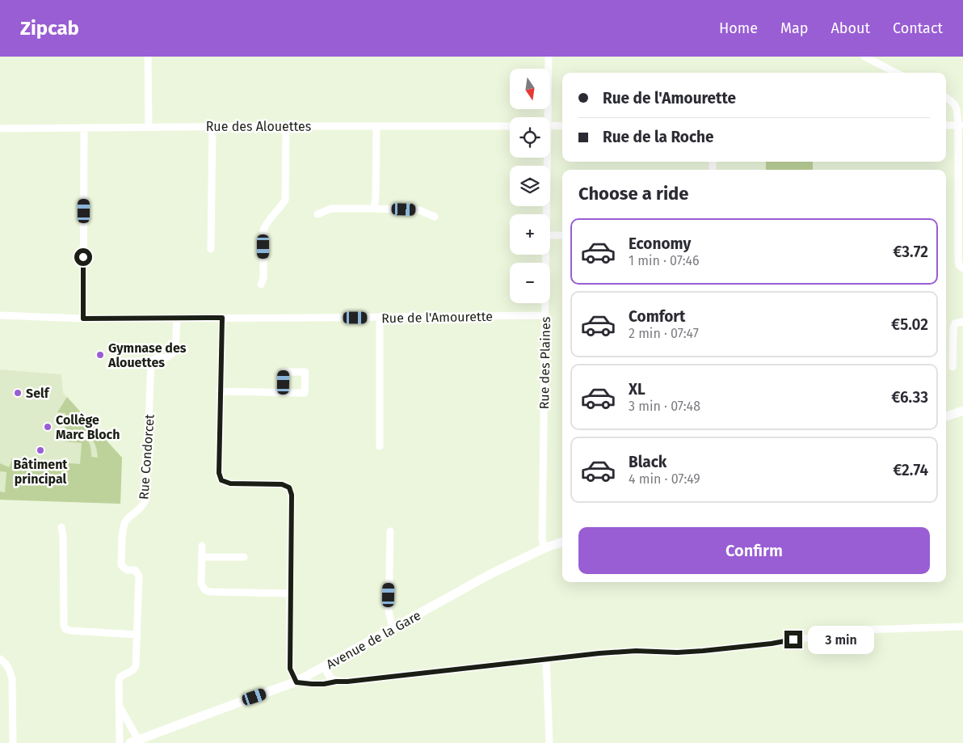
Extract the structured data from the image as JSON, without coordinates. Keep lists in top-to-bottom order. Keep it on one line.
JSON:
{"streets":{"street":["Rue des Alouettes","Rue de l'Amourette","Rue des Plaines","Rue Condorcet","Avenue de la Gare"]},"crossings":[["Rue de l'Amourette","Rue des Plaines"],["Rue de l'Amourette","Rue Condorcet"],["Rue des Plaines","Avenue de la Gare"],["Rue Condorcet","Avenue de la Gare"]],"places":["Gymnase des Alouettes","Self","Collège Marc Bloch","Bâtiment principal"],"north":"bottom","page":{"header":"Zipcab","nav":["Home","Map","About","Contact"],"map_buttons":["+","−"],"banner":["Rue de l'Amourette","Rue de la Roche"],"heading":"Choose a ride","list":[{"name":"Economy","note":"1 min · 07:46","value":"€3.72"},{"name":"Comfort","note":"2 min · 07:47","value":"€5.02"},{"name":"XL","note":"3 min · 07:48","value":"€6.33"},{"name":"Black","note":"4 min · 07:49","value":"€2.74"}],"buttons":"Confirm","bubble":"3 min"}}
